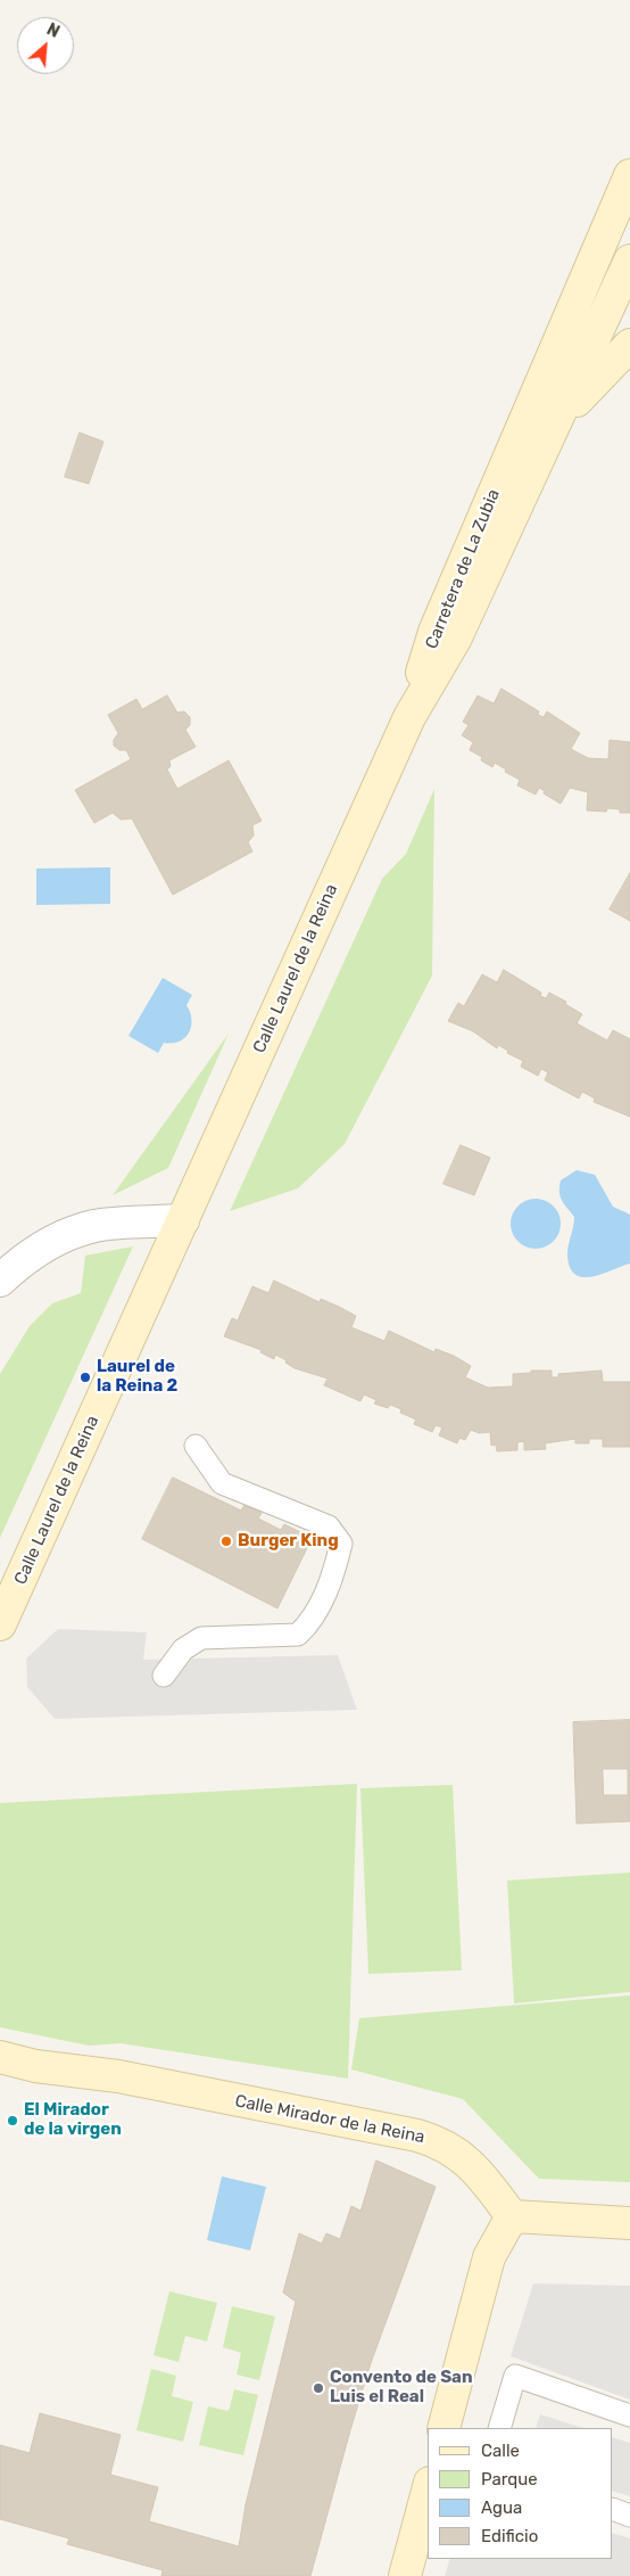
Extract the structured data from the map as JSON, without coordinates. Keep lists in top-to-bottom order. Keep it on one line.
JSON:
{"streets":{"street":["Carretera de La Zubia","Calle Laurel de la Reina","Calle Mirador de la Reina"]},"crossings":[["Carretera de La Zubia","Calle Laurel de la Reina"]],"places":["Laurel de la Reina 2","Burger King","El Mirador de la virgen","Convento de San Luis el Real"],"legend":["Calle","Parque","Agua","Edificio"],"north":"top right"}
